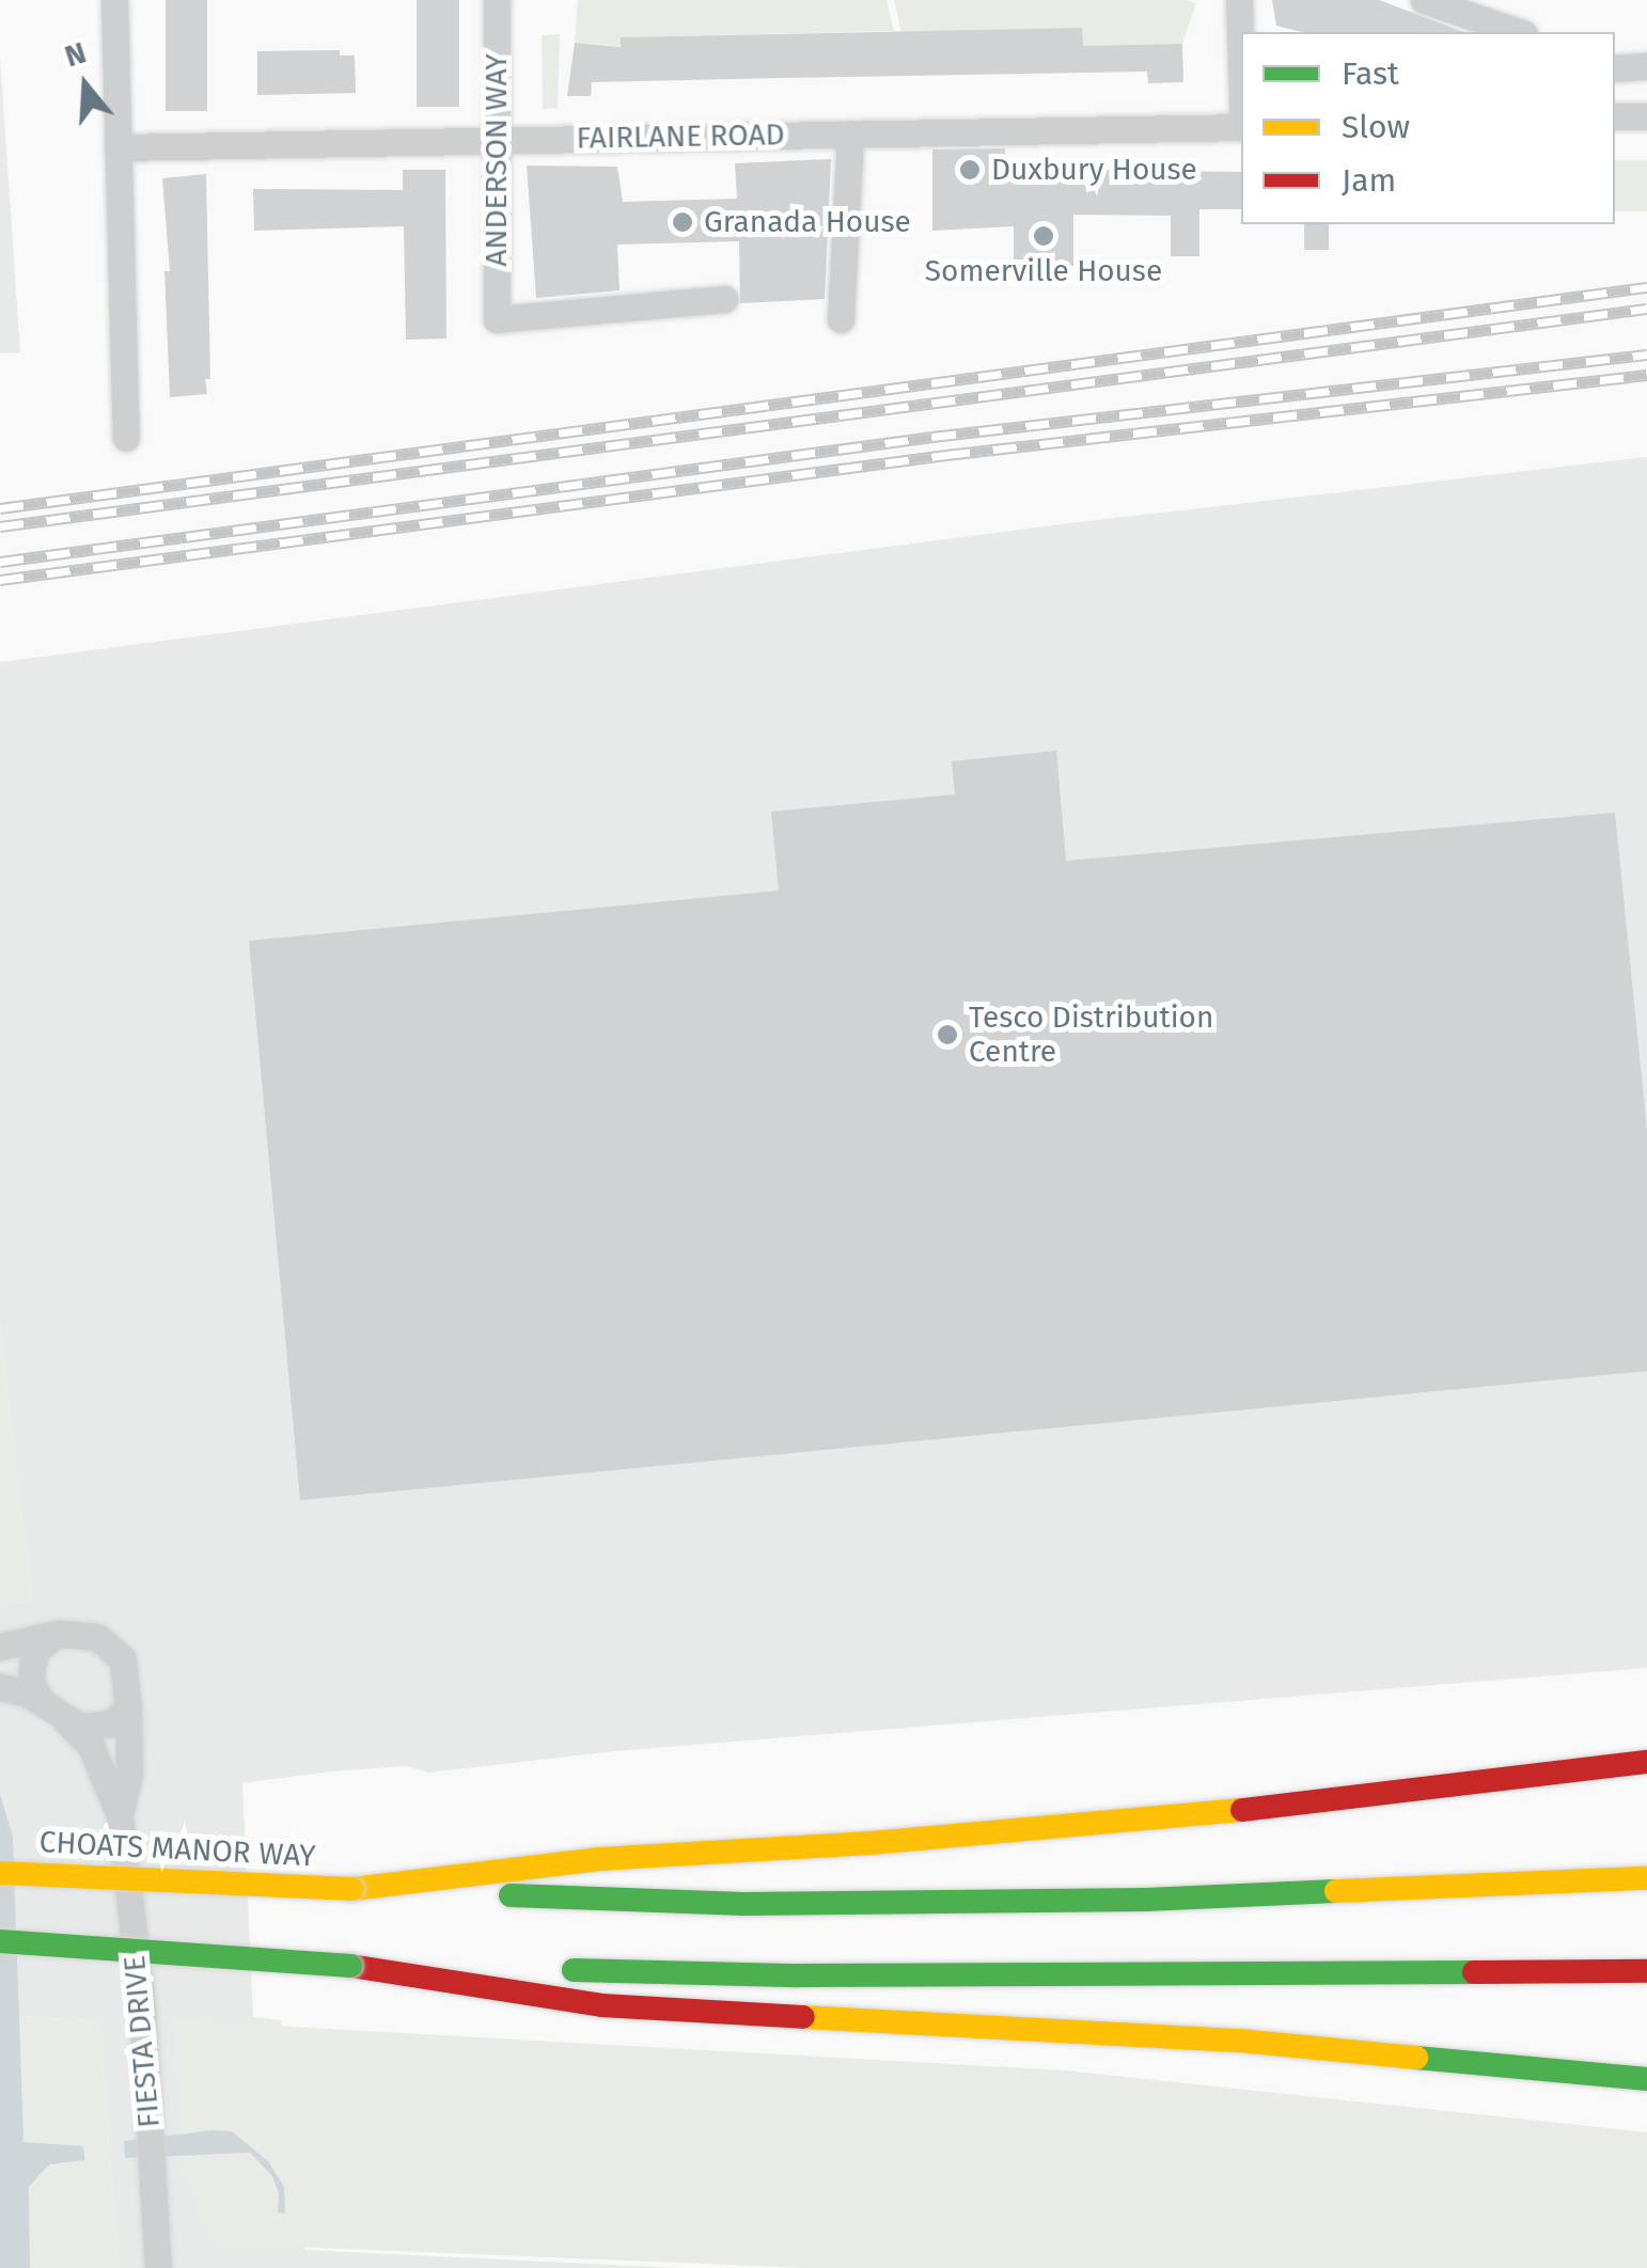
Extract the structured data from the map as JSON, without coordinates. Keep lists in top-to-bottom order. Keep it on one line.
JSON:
{"streets":{"highway":["CHOATS MANOR WAY"],"street":["FAIRLANE ROAD","ANDERSON WAY","FIESTA DRIVE"]},"crossings":[["FAIRLANE ROAD","ANDERSON WAY"]],"places":["Duxbury House","Granada House","Somerville House","Tesco Distribution Centre"],"legend":["Fast","Slow","Jam"],"north":"top"}
